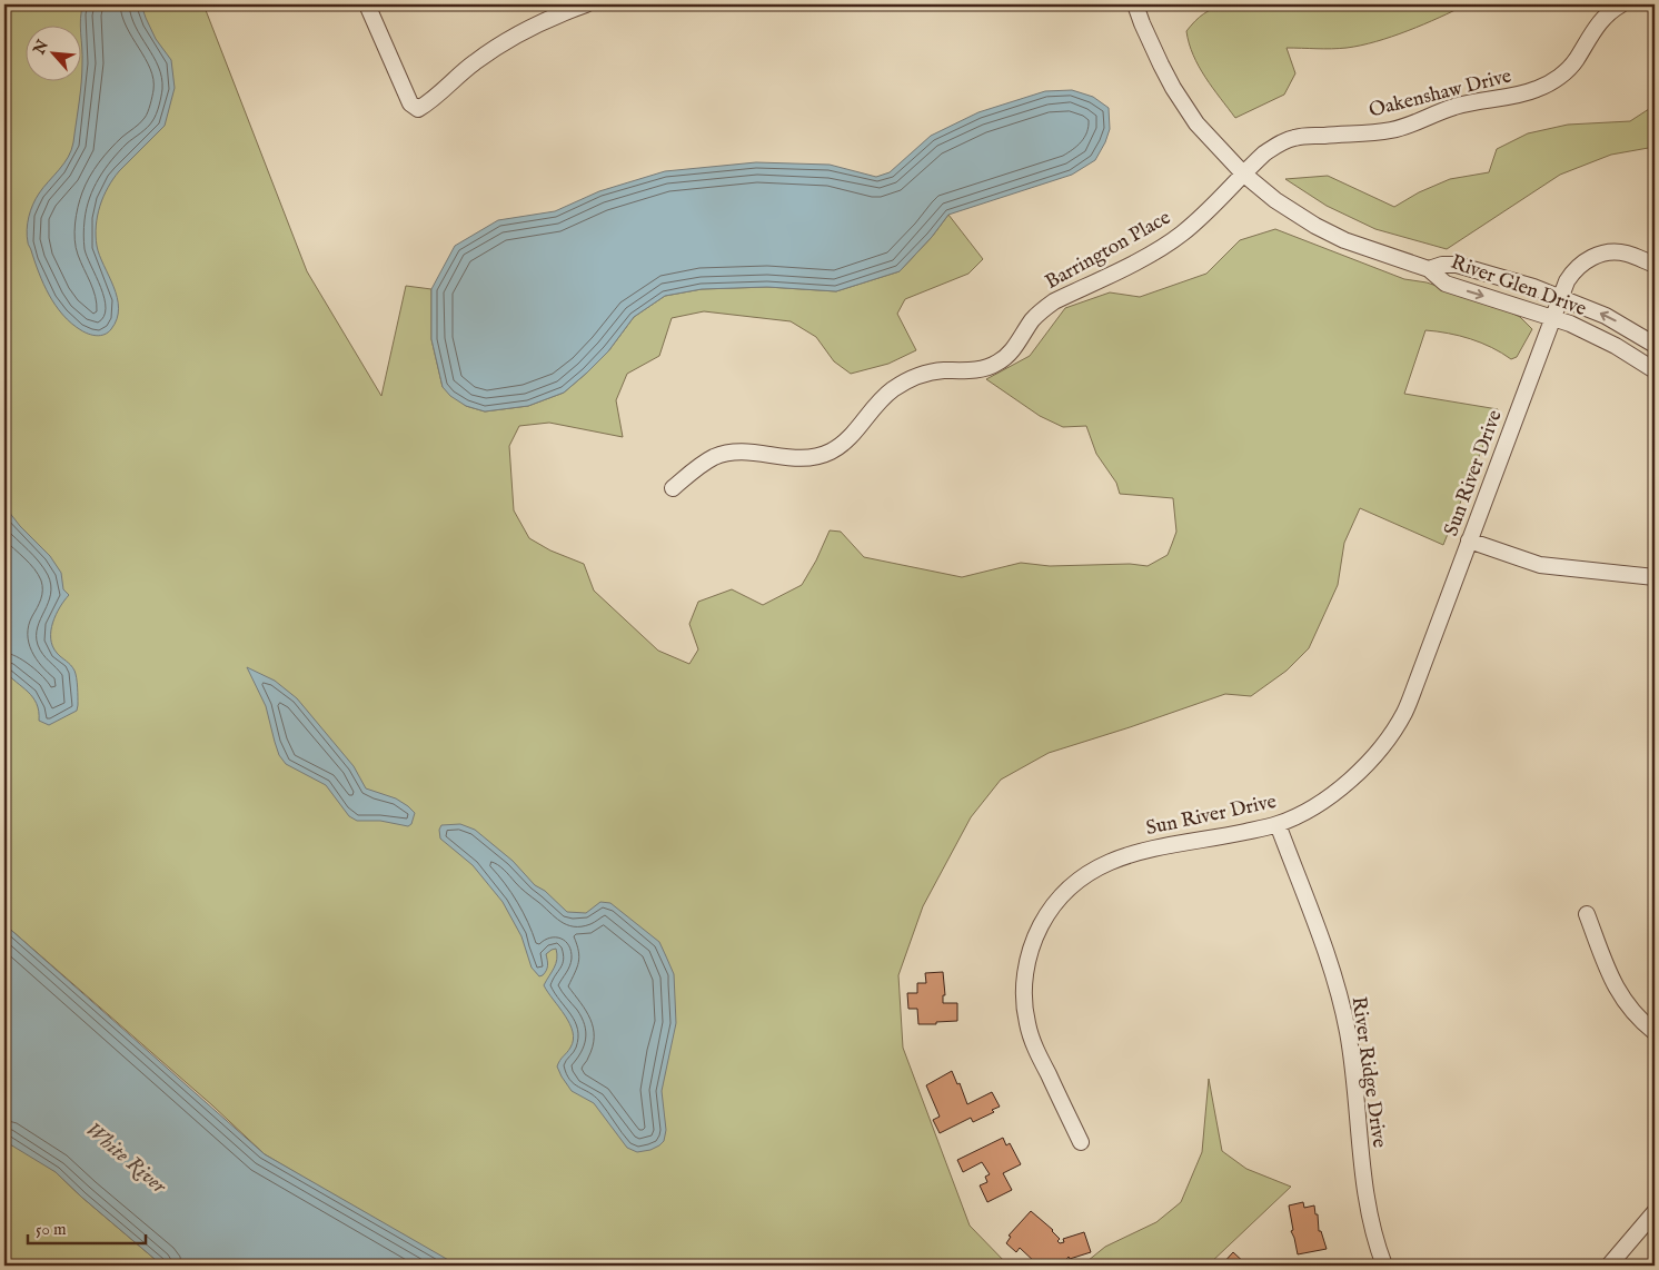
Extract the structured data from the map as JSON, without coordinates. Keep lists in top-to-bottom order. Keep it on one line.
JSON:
{"streets":{"street":["Oakenshaw Drive","Barrington Place","River Glen Drive","Sun River Drive","River Ridge Drive"]},"crossings":[["Oakenshaw Drive","Barrington Place"],["Oakenshaw Drive","River Glen Drive"],["Barrington Place","River Glen Drive"],["River Glen Drive","Sun River Drive"],["Sun River Drive","River Ridge Drive"]],"water":["White River"],"scale_bar":"50 m","north":"top left"}
